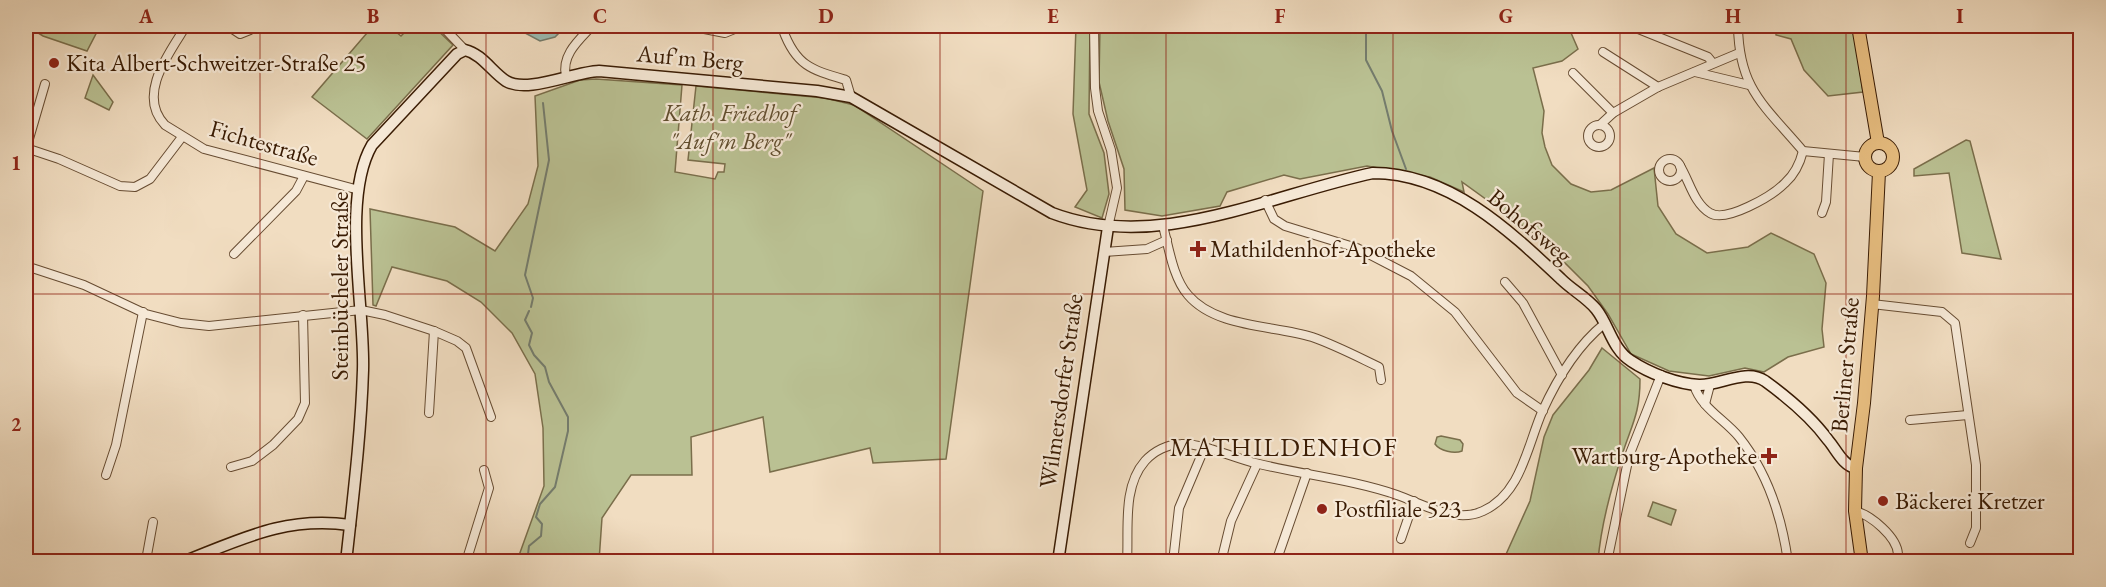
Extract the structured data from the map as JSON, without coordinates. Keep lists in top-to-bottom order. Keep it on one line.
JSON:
{"streets":{"main road":["Berliner Straße"],"street":["Auf'm Berg","Fichtestraße","Bohofsweg","Steinbücheler Straße","Wilmersdorfer Straße"]},"crossings":[["Auf'm Berg","Bohofsweg"],["Auf'm Berg","Steinbücheler Straße"],["Auf'm Berg","Wilmersdorfer Straße"],["Fichtestraße","Steinbücheler Straße"],["Bohofsweg","Berliner Straße"],["Bohofsweg","Wilmersdorfer Straße"]],"districts":["MATHILDENHOF"],"parks":["Kath. Friedhof \"Auf'm Berg\""],"places":{"other":["Kita Albert-Schweitzer-Straße 25","Bäckerei Kretzer","Postfiliale 523"],"health":["Mathildenhof-Apotheke","Wartburg-Apotheke"]},"grid":{"columns":["A","B","C","D","E","F","G","H","I"],"rows":["1","2"]}}
